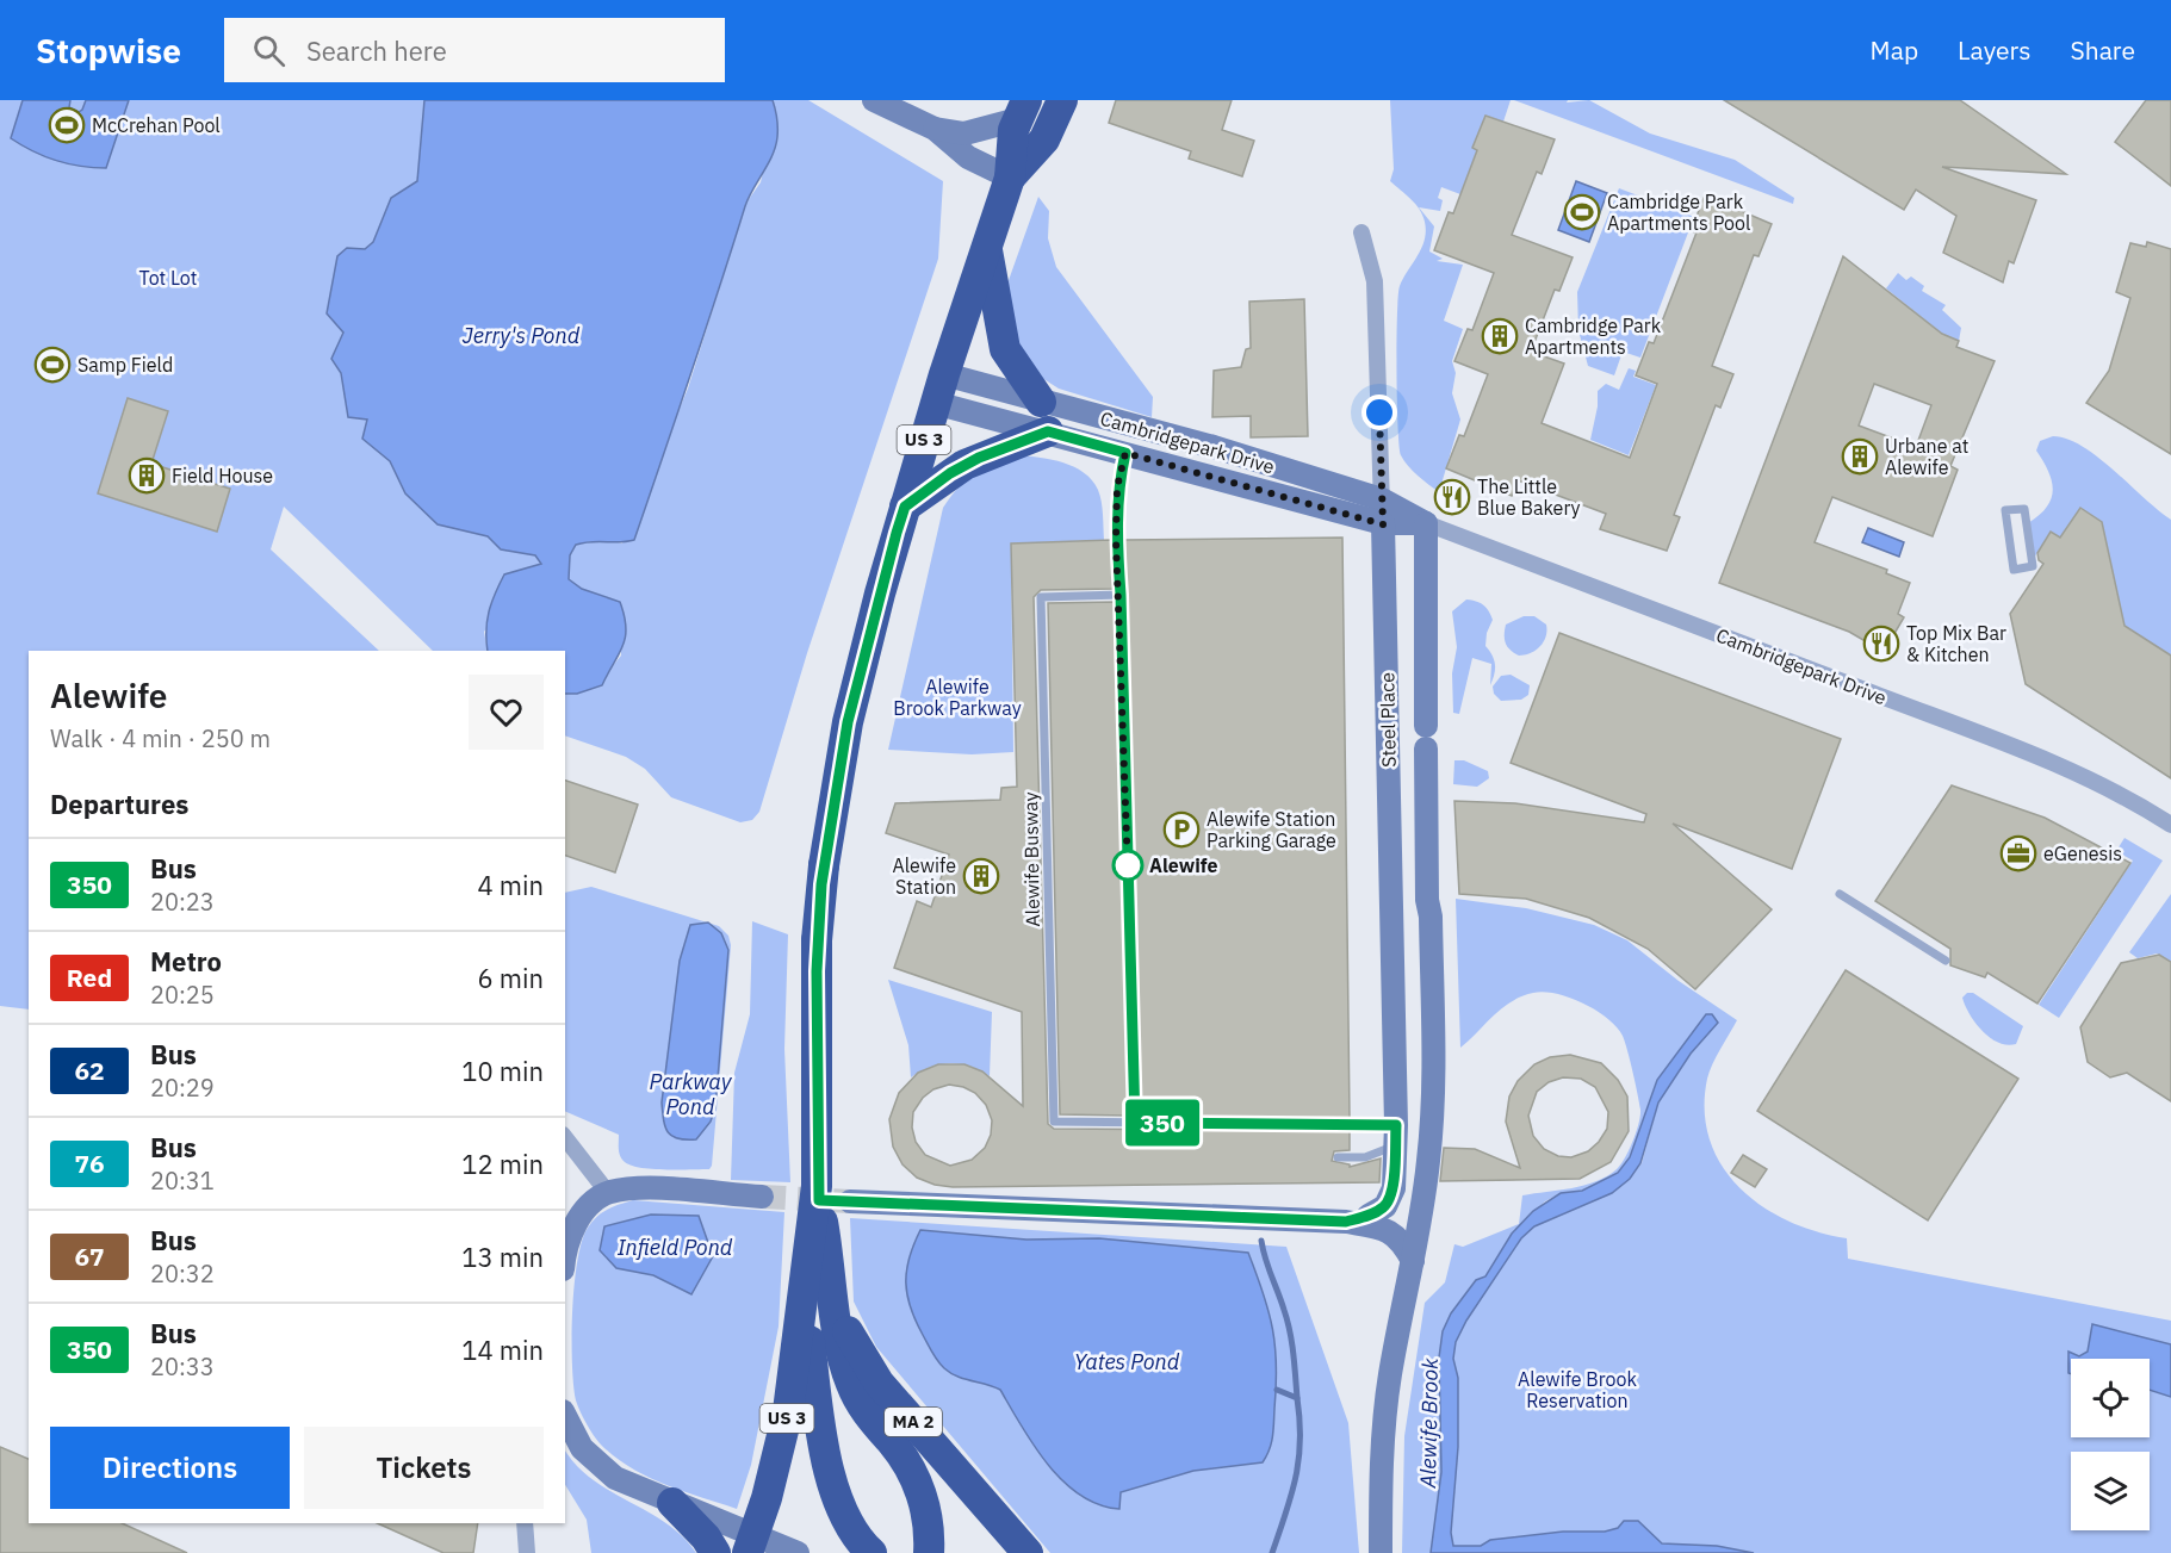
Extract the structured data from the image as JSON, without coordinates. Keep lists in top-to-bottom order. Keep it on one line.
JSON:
{"streets":{"highway":["US 3","MA 2"],"main road":["Cambridgepark Drive","Steel Place"],"lane":["Alewife Busway"]},"crossings":[["US 3","Cambridgepark Drive"],["US 3","MA 2"],["Cambridgepark Drive","Steel Place"],["Steel Place","Alewife Busway"]],"water":["Jerry's Pond","Parkway Pond","Infield Pond","Yates Pond","Alewife Brook"],"parks":["Tot Lot","Alewife Brook Parkway","Alewife Brook Reservation"],"places":{"sports":["McCrehan Pool","Cambridge Park Apartments Pool","Samp Field"],"building":["Cambridge Park Apartments","Urbane at Alewife","Field House","Alewife Station"],"restaurant":["The Little Blue Bakery","Top Mix Bar & Kitchen"],"parking":["Alewife Station Parking Garage"],"office":["eGenesis"],"other":["Alewife"]},"lines":["bus line 350"],"page":{"header":"Stopwise","search":"Search here","nav":["Map","Layers","Share"],"on_map":"350","heading":[["Alewife","Walk · 4 min · 250 m"],"Departures"],"list":[{"mark":"350","name":"Bus","note":"20:23","value":"4 min"},{"mark":"Red","name":"Metro","note":"20:25","value":"6 min"},{"mark":"62","name":"Bus","note":"20:29","value":"10 min"},{"mark":"76","name":"Bus","note":"20:31","value":"12 min"},{"mark":"67","name":"Bus","note":"20:32","value":"13 min"},{"mark":"350","name":"Bus","note":"20:33","value":"14 min"}],"buttons":["Directions","Tickets"]}}
